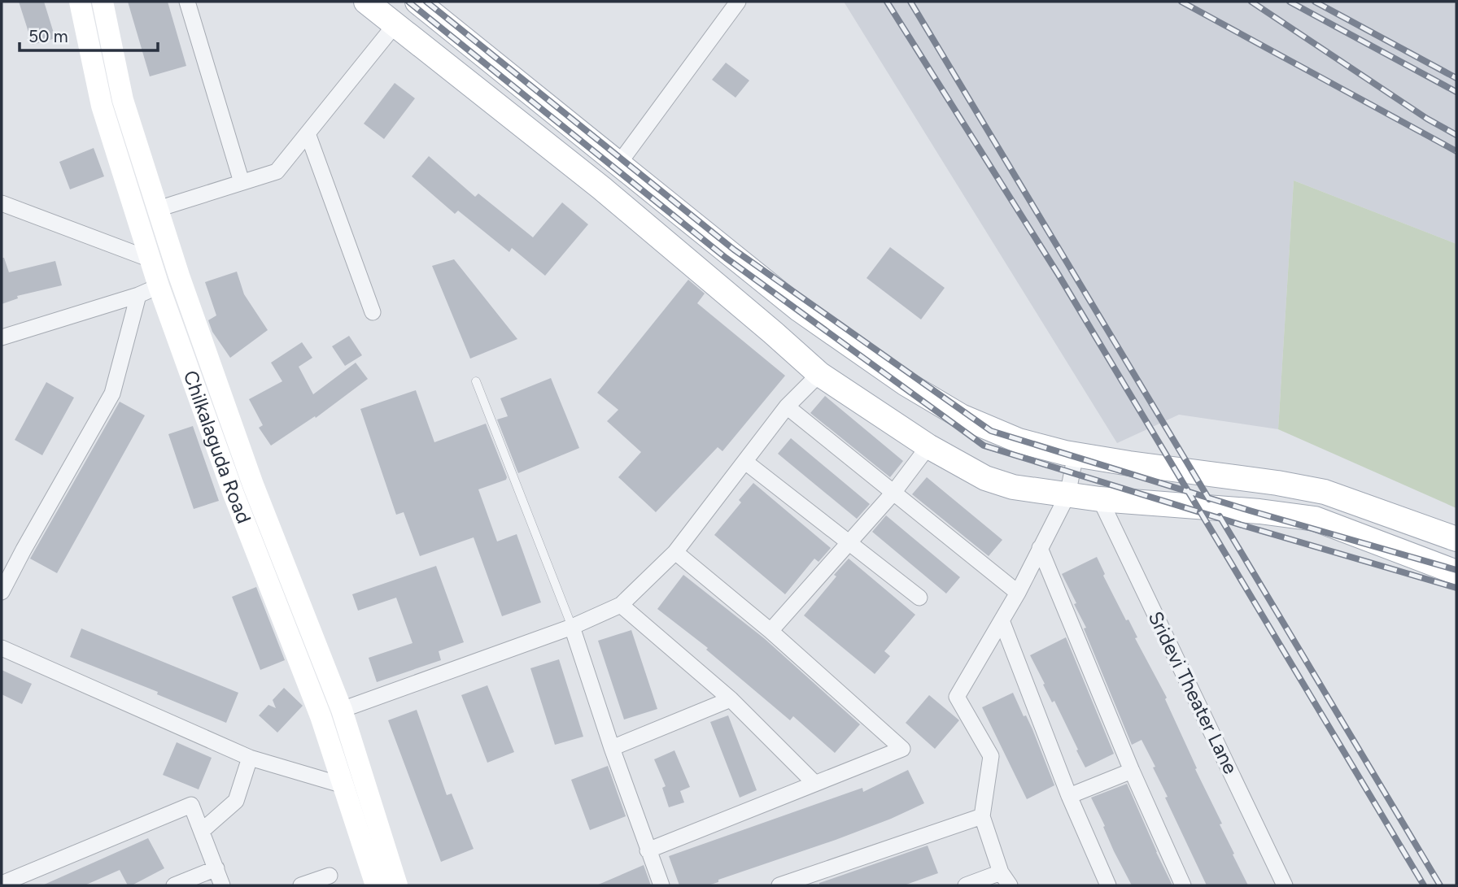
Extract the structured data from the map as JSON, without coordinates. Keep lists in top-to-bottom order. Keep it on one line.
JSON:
{"streets":{"main road":["Chilkalaguda Road"],"street":["Sridevi Theater Lane"]},"scale_bar":"50 m"}
